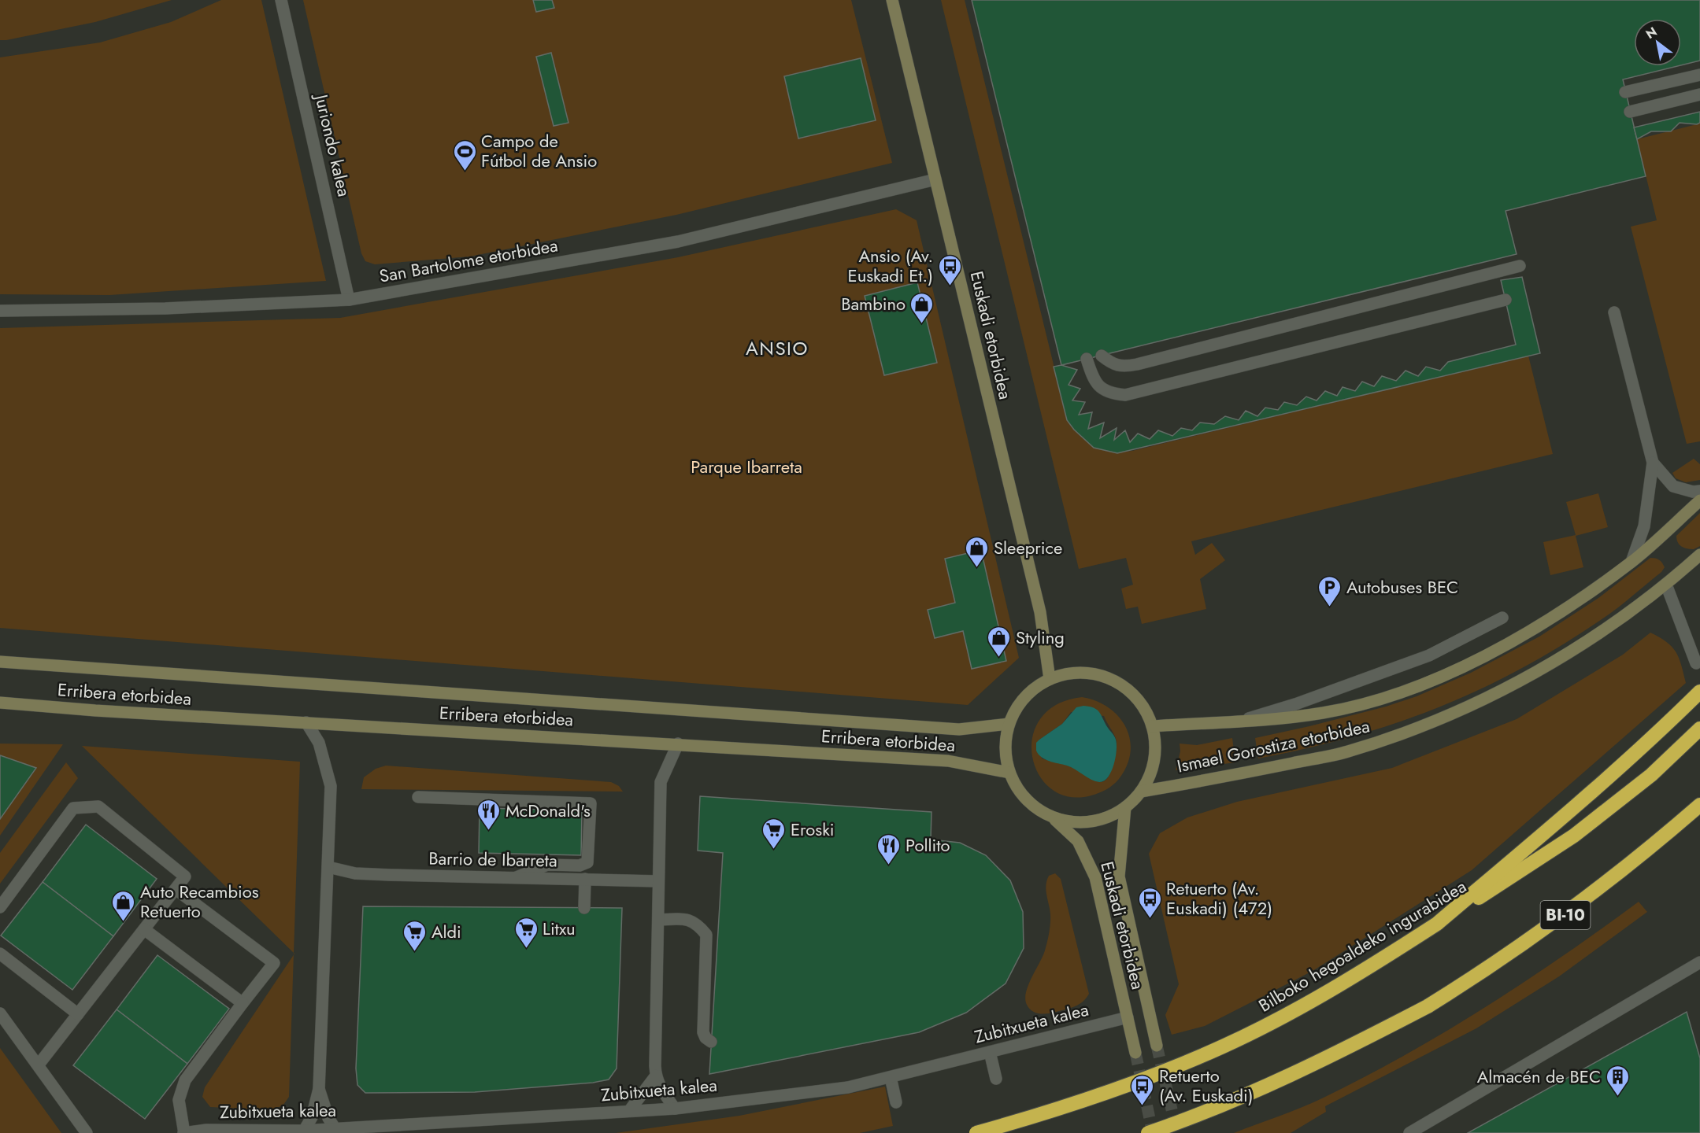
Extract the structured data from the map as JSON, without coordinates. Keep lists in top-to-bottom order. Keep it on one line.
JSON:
{"streets":{"highway":["BI-10","Bilboko hegoaldeko ingurabidea"],"main road":["Euskadi etorbidea","Erribera etorbidea","Ismael Gorostiza etorbidea"],"street":["Juriondo kalea","San Bartolome etorbidea","Barrio de Ibarreta","Zubitxueta kalea"]},"crossings":[["Juriondo kalea","San Bartolome etorbidea"],["San Bartolome etorbidea","Euskadi etorbidea"],["Euskadi etorbidea","Erribera etorbidea"],["Euskadi etorbidea","Ismael Gorostiza etorbidea"],["Euskadi etorbidea","Zubitxueta kalea"],["Erribera etorbidea","Ismael Gorostiza etorbidea"]],"districts":["ANSIO"],"parks":["Parque Ibarreta"],"places":{"sports":["Campo de Fútbol de Ansio"],"bus stop":["Ansio (Av. Euskadi Et.)","Retuerto (Av. Euskadi) (472)","Retuerto (Av. Euskadi)"],"shop":["Bambino","Sleeprice","Styling","Auto Recambios Retuerto"],"parking":["Autobuses BEC"],"restaurant":["McDonald's","Pollito"],"supermarket":["Eroski","Litxu","Aldi"],"building":["Almacén de BEC"]},"north":"top left"}
